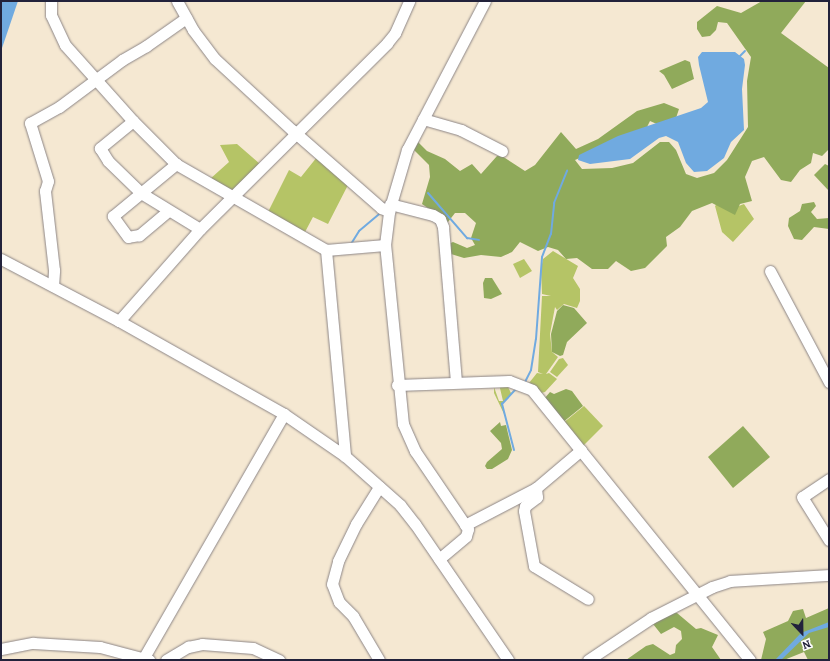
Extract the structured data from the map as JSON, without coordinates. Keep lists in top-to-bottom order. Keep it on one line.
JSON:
{"north":"bottom"}
